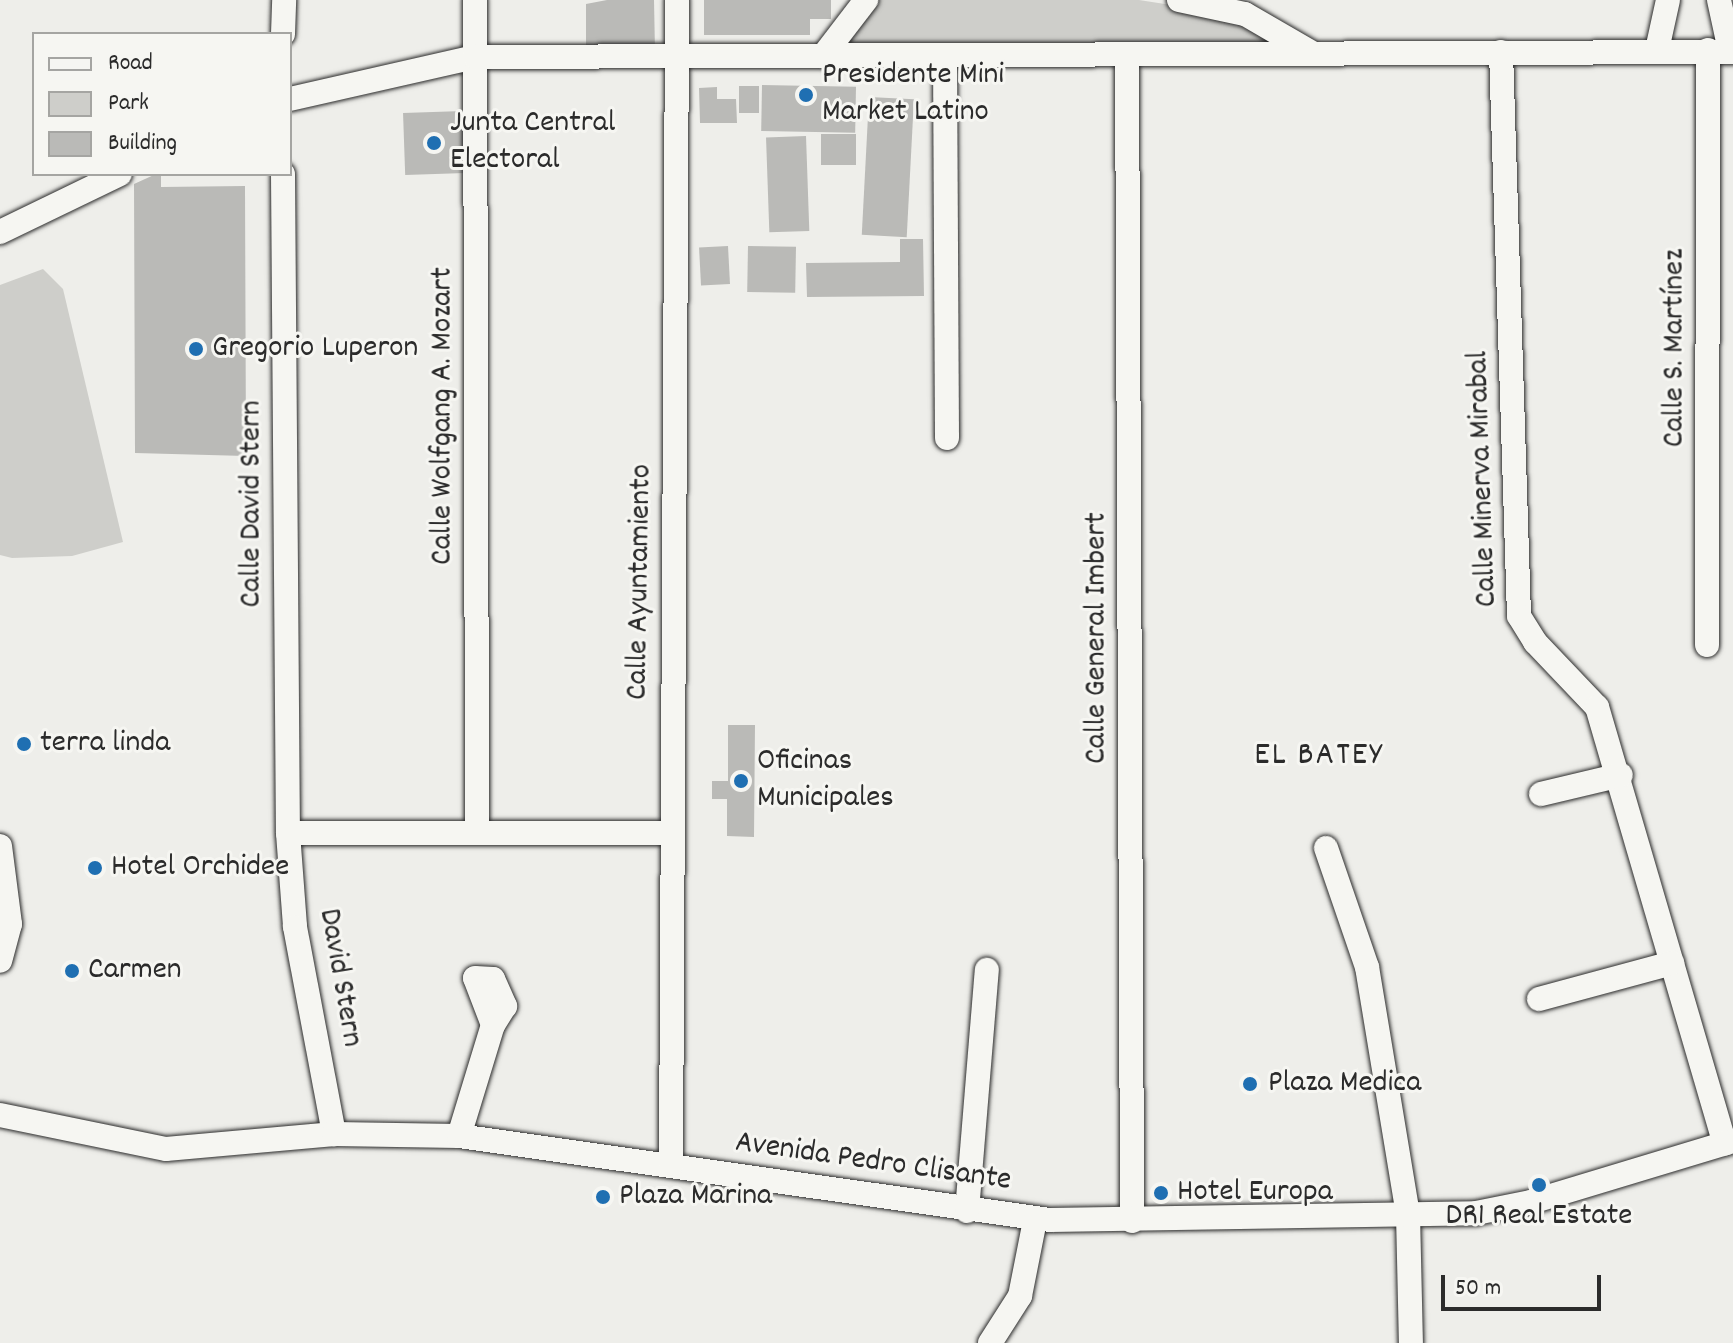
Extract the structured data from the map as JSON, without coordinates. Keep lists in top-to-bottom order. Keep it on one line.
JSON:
{"streets":{"street":["Calle S. Martínez","Calle Wolfgang A. Mozart","Calle Minerva Mirabal","Calle David Stern","Calle Ayuntamiento","Calle General Imbert","David Stern","Avenida Pedro Clisante"]},"crossings":[["Calle Minerva Mirabal","Avenida Pedro Clisante"],["Calle David Stern","David Stern"],["Calle Ayuntamiento","Avenida Pedro Clisante"],["Calle General Imbert","Avenida Pedro Clisante"],["David Stern","Avenida Pedro Clisante"]],"districts":["EL BATEY"],"places":["Presidente Mini Market Latino","Junta Central Electoral","Gregorio Luperon","terra linda","Oficinas Municipales","Hotel Orchidee","Carmen","Plaza Medica","DR1 Real Estate","Hotel Europa","Plaza Marina"],"legend":["Road","Park","Building"],"scale_bar":"50 m"}
